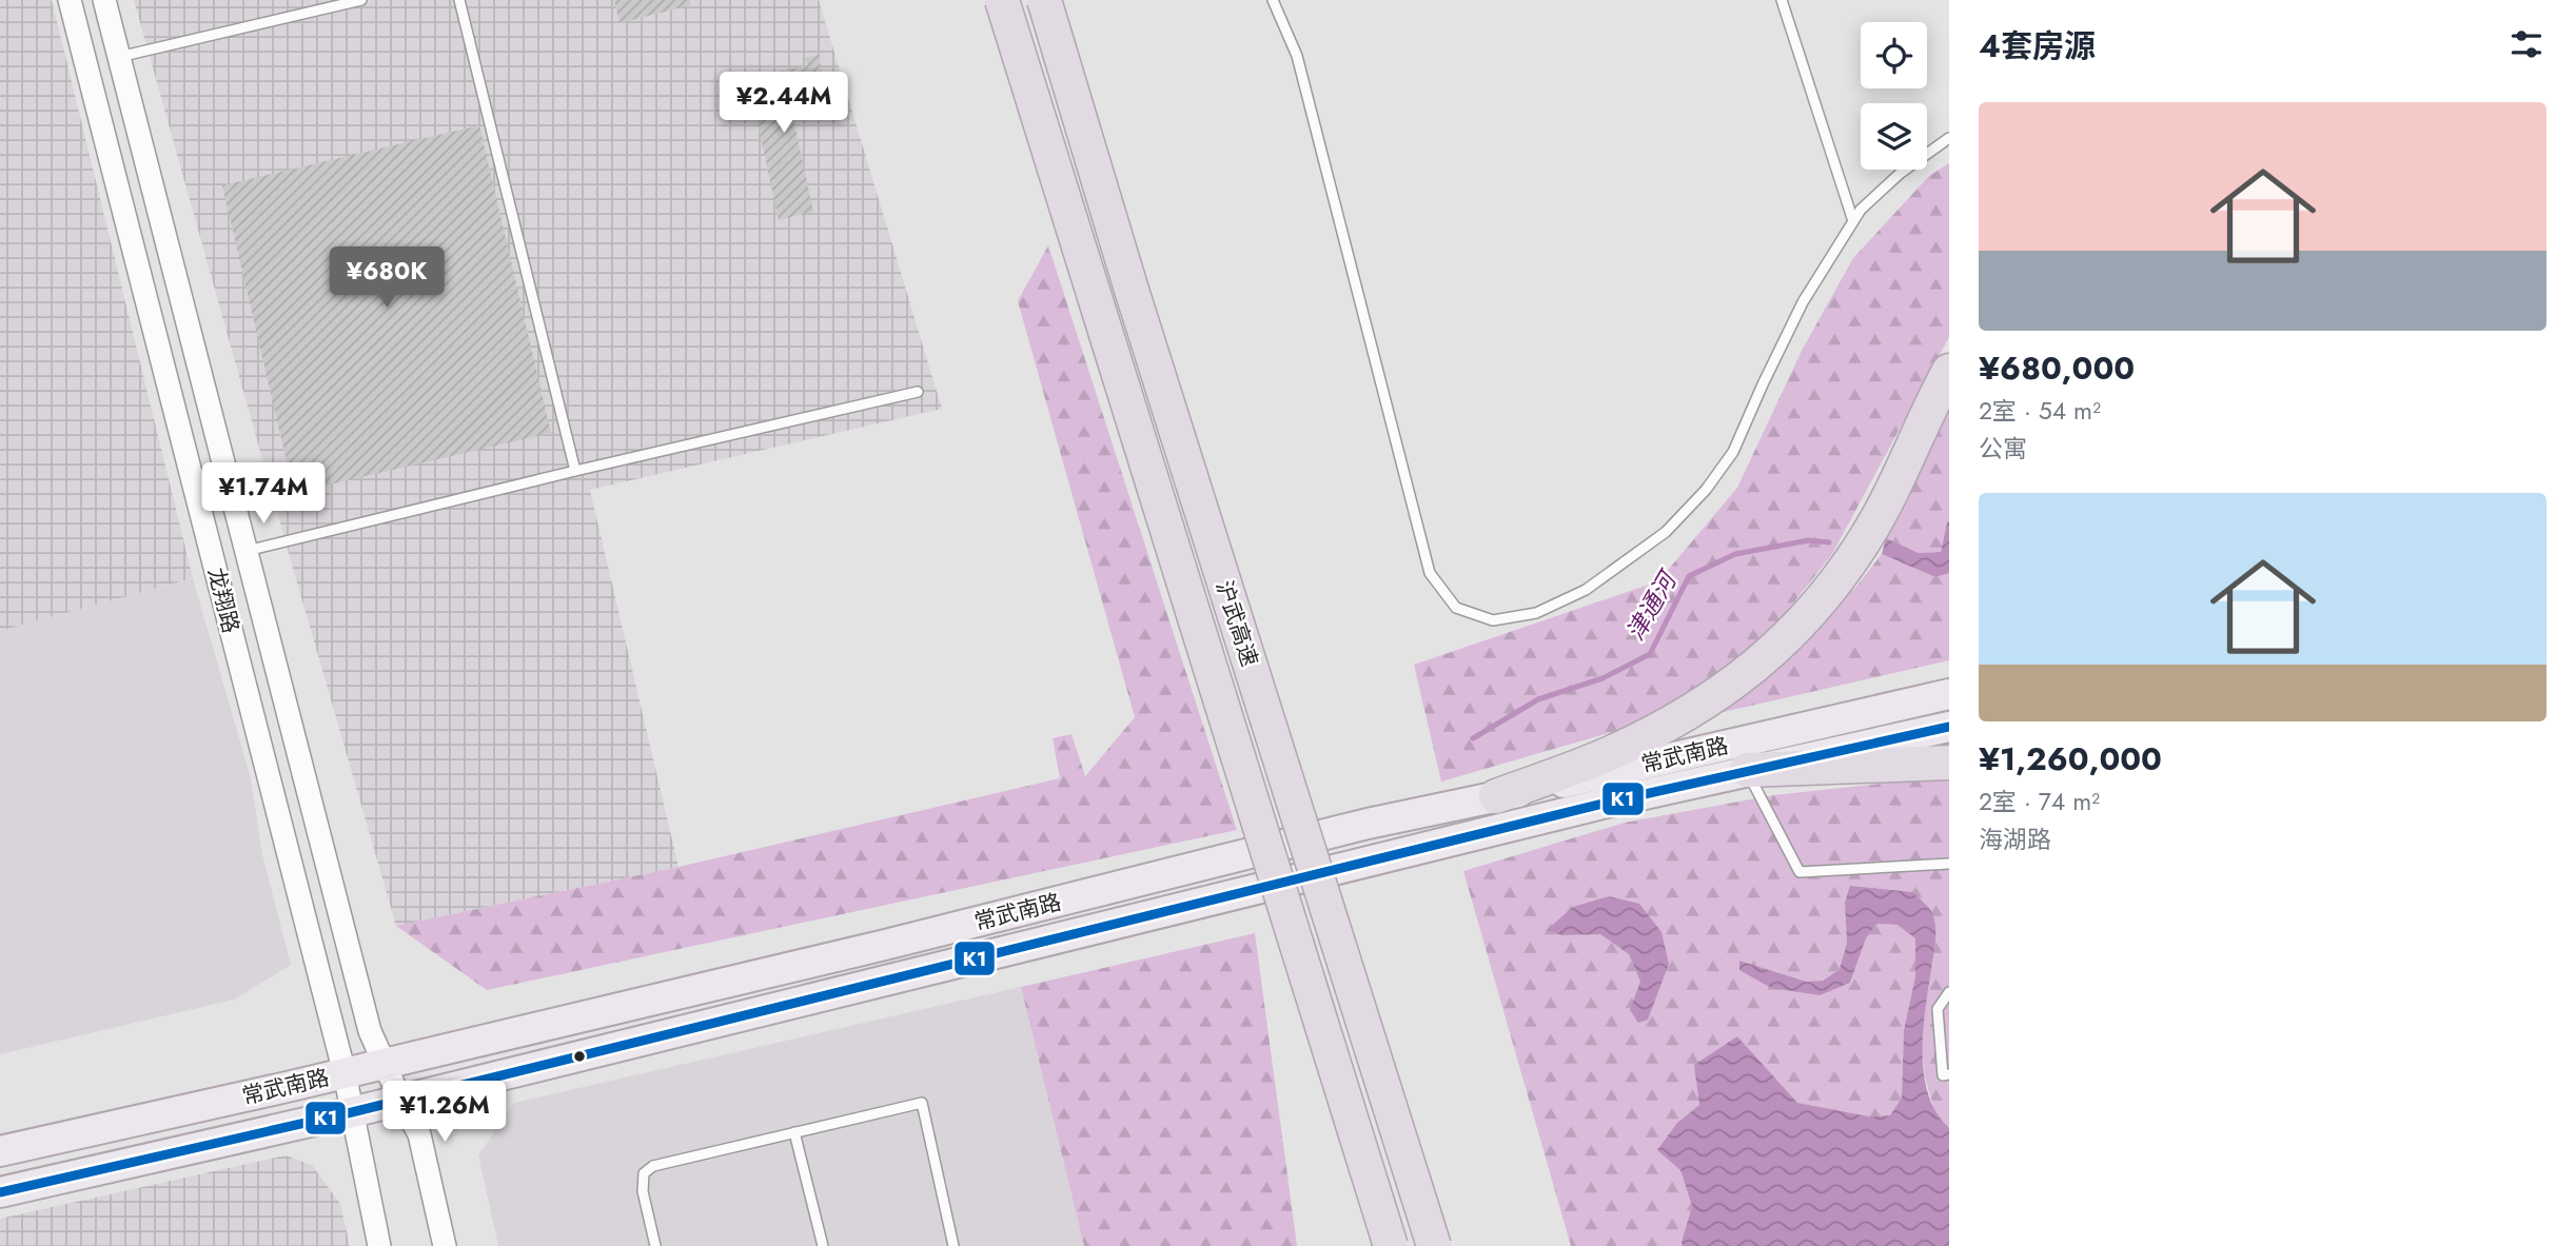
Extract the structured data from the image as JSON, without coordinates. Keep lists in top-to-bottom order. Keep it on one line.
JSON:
{"streets":{"highway":["沪武高速"],"main road":["常武南路"],"street":["龙翔路"]},"crossings":[["龙翔路","常武南路"]],"water":["津通河"],"lines":["transit line K1"],"page":{"heading":"4套房源","price":["¥2.44M","¥680K","¥1.74M","¥1.26M"],"list":[{"name":"¥680,000","note":"2室 · 54 m² · 公寓"},{"name":"¥1,260,000","note":"2室 · 74 m² · 海湖路"}]}}
